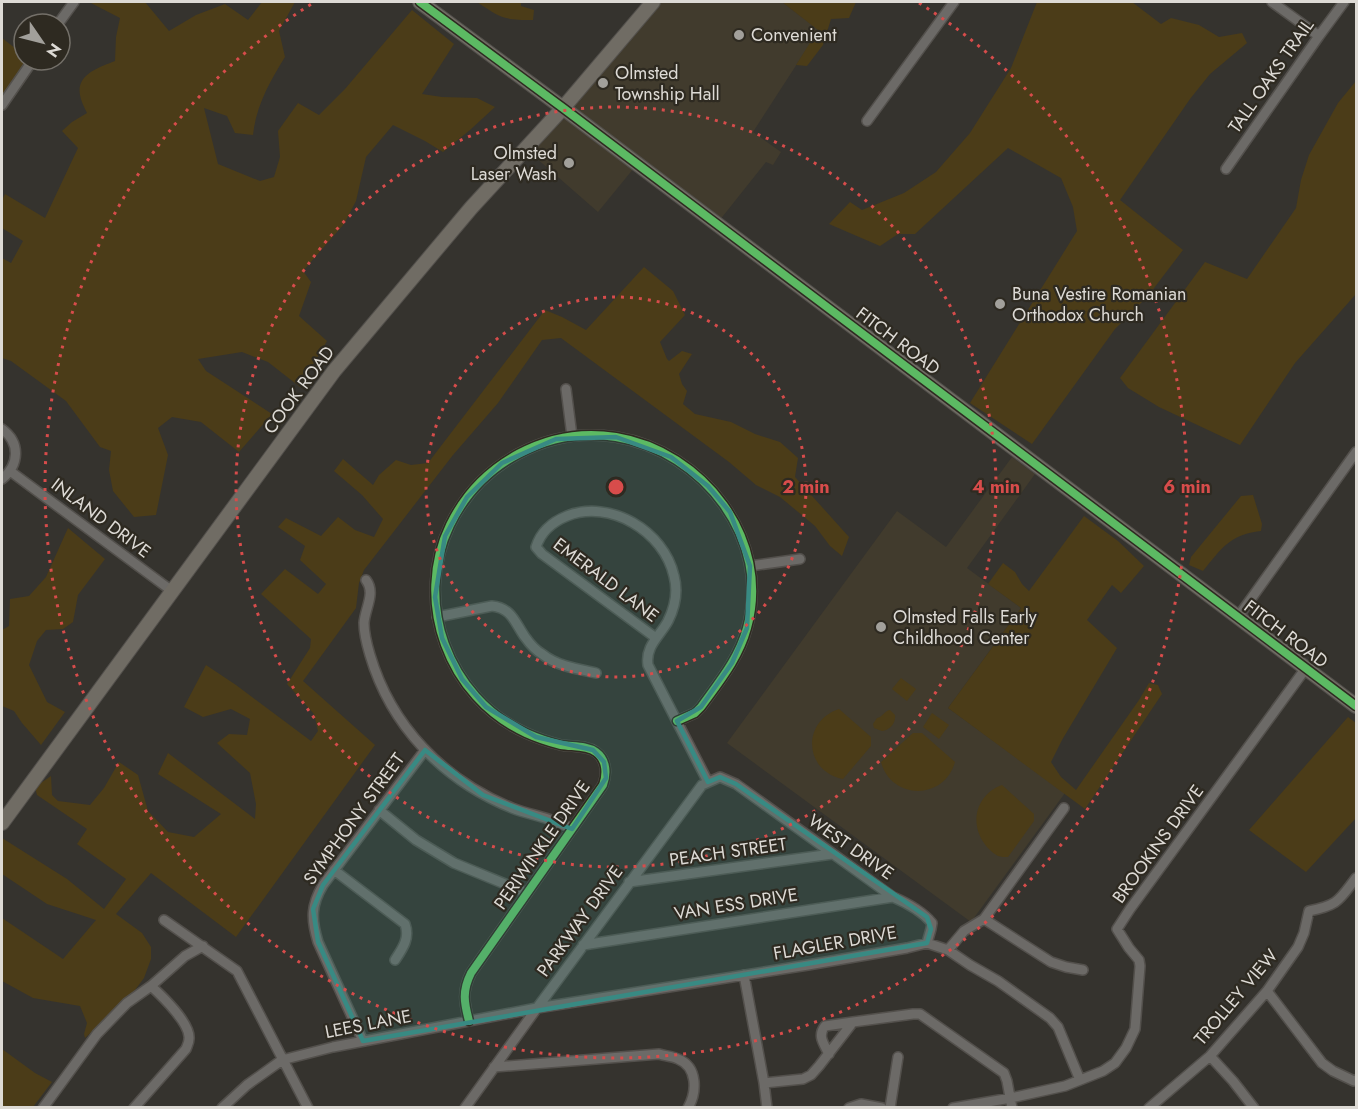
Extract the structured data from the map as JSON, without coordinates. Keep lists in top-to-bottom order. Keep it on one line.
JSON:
{"streets":{"street":["TALL OAKS TRAIL","FITCH ROAD","COOK ROAD","INLAND DRIVE","EMERALD LANE","SYMPHONY STREET","BROOKINS DRIVE","PERIWINKLE DRIVE","WEST DRIVE","PEACH STREET","VAN ESS DRIVE","PARKWAY DRIVE","FLAGLER DRIVE","TROLLEY VIEW","LEES LANE"]},"crossings":[["FITCH ROAD","COOK ROAD"],["FITCH ROAD","BROOKINS DRIVE"],["COOK ROAD","INLAND DRIVE"],["SYMPHONY STREET","LEES LANE"],["PERIWINKLE DRIVE","LEES LANE"],["WEST DRIVE","PEACH STREET"],["WEST DRIVE","VAN ESS DRIVE"],["WEST DRIVE","PARKWAY DRIVE"],["WEST DRIVE","FLAGLER DRIVE"],["PEACH STREET","PARKWAY DRIVE"],["VAN ESS DRIVE","PARKWAY DRIVE"],["PARKWAY DRIVE","FLAGLER DRIVE"],["PARKWAY DRIVE","LEES LANE"],["FLAGLER DRIVE","LEES LANE"]],"places":["Convenient","Olmsted Township Hall","Olmsted Laser Wash","Buna Vestire Romanian Orthodox Church","Olmsted Falls Early Childhood Center"],"north":"bottom right","rings":["2 min","4 min","6 min"]}
